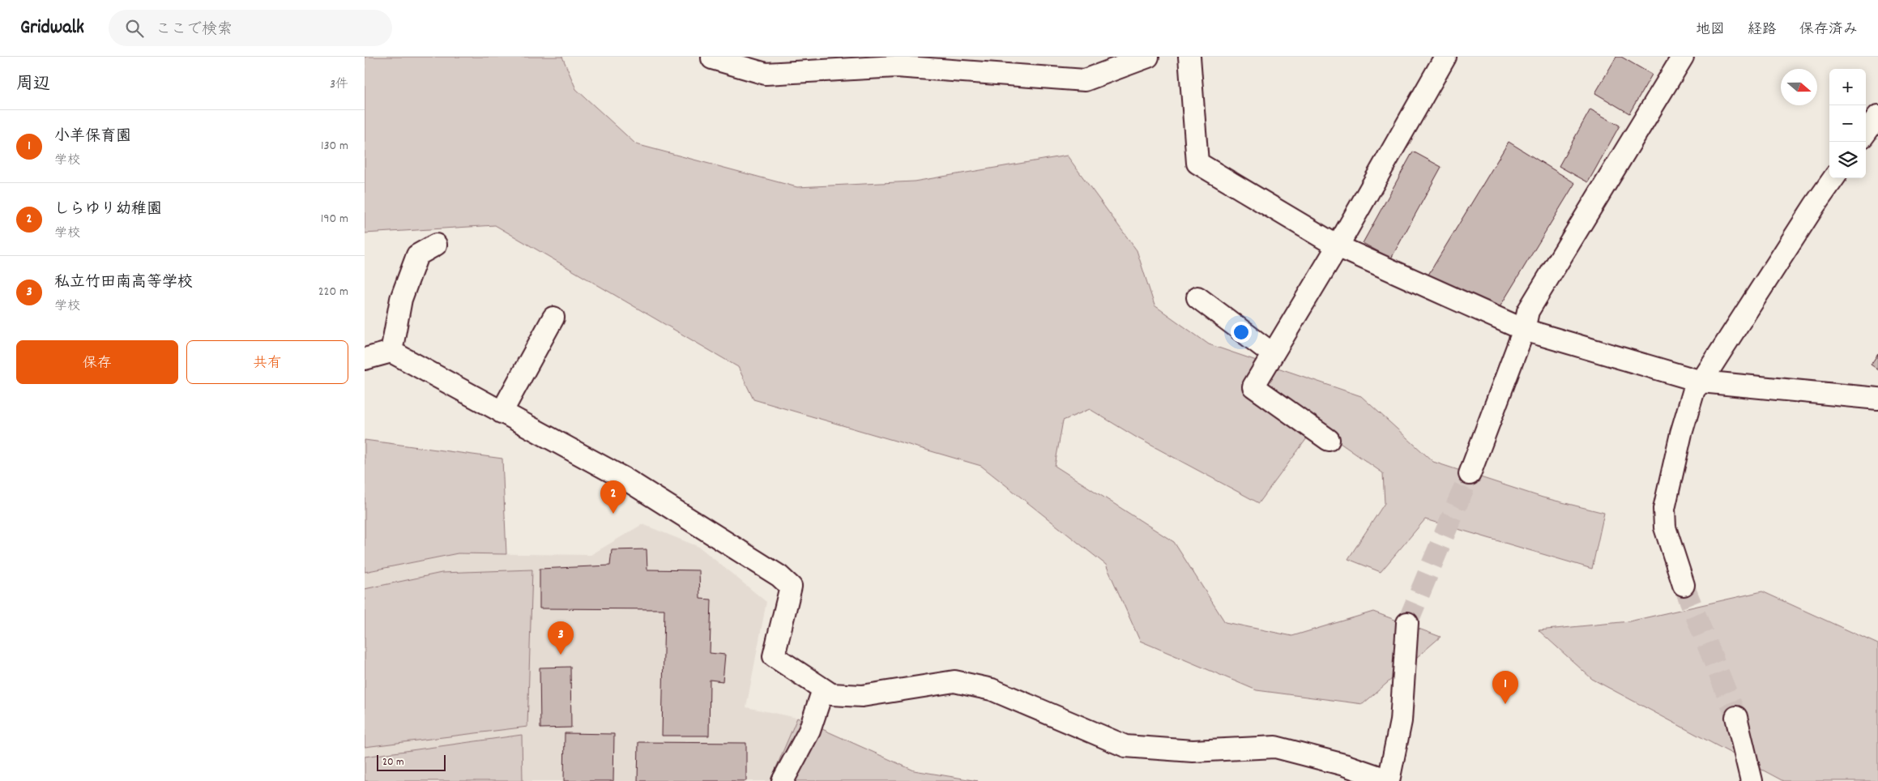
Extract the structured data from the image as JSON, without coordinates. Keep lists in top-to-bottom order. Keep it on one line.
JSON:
{"scale_bar":"20 m","north":"right","page":{"header":"Gridwalk","search":"ここで検索","nav":["地図","経路","保存済み"],"heading":["周辺","3件"],"map_buttons":["+","−"],"list":[{"mark":"1","name":"小羊保育園","note":"学校","value":"130 m"},{"mark":"2","name":"しらゆり幼稚園","note":"学校","value":"190 m"},{"mark":"3","name":"私立竹田南高等学校","note":"学校","value":"220 m"}],"buttons":["保存","共有"],"pins":["2","3","1"],"scale":"20 m"}}
